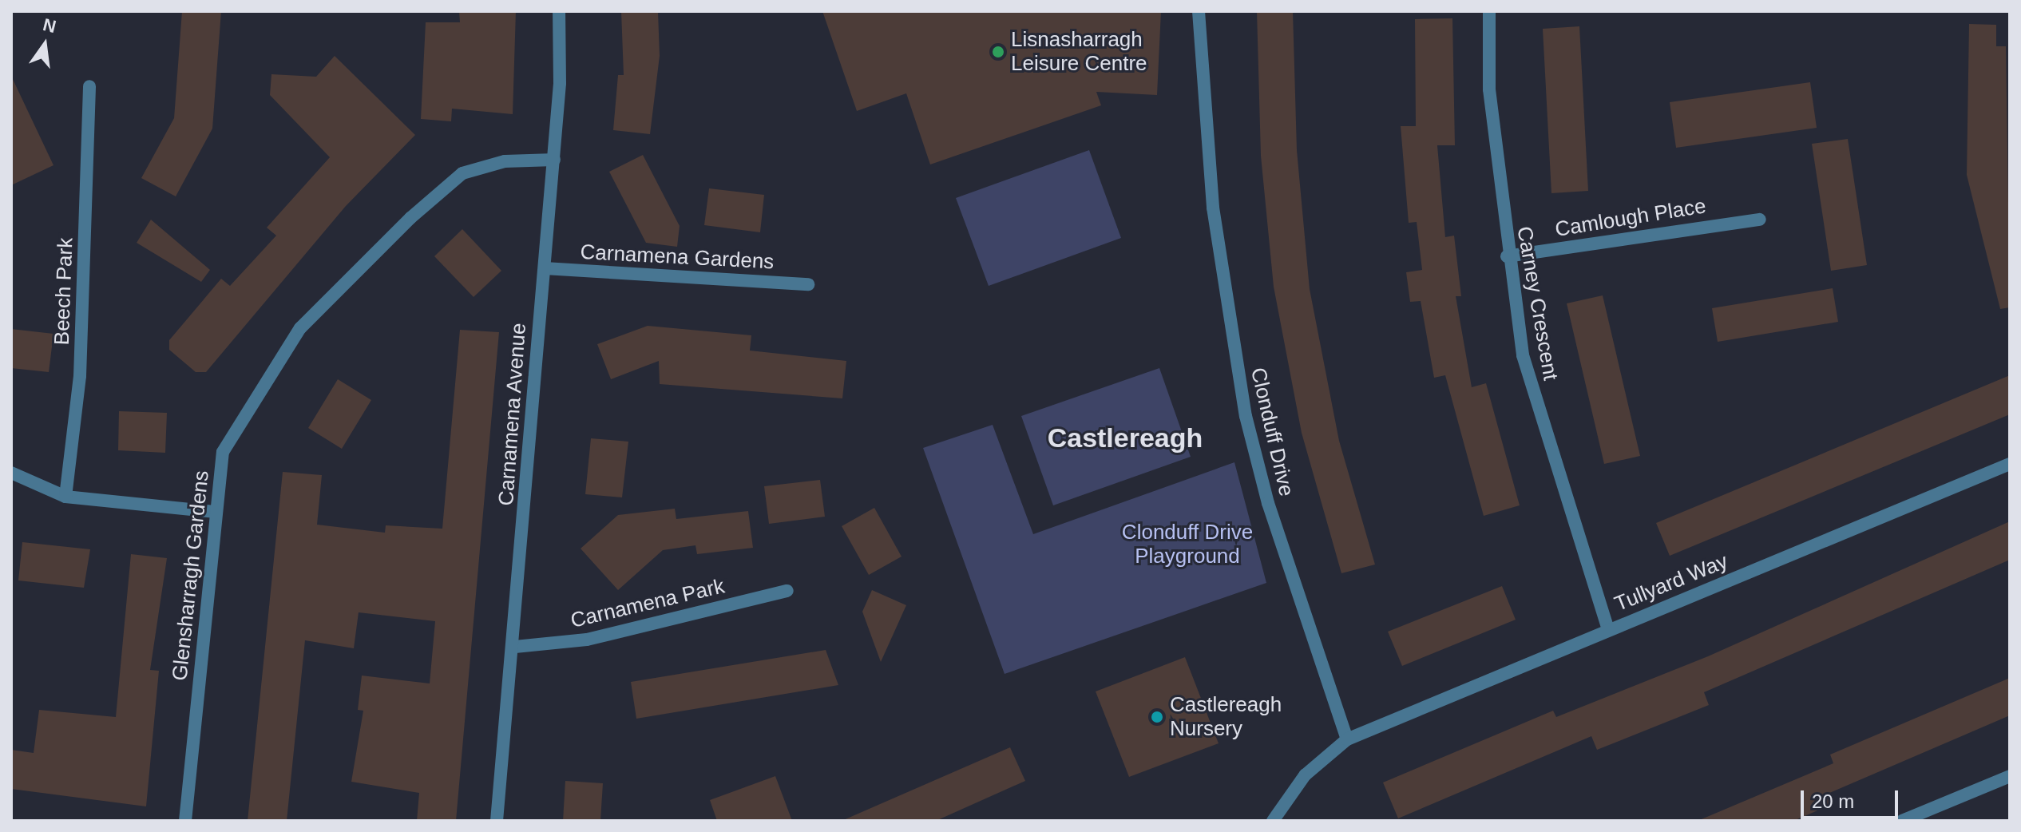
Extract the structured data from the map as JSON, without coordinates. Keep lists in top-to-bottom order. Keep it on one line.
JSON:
{"streets":{"street":["Camlough Place","Carnamena Gardens","Beech Park","Carney Crescent","Carnamena Avenue","Clonduff Drive","Glensharragh Gardens","Tullyard Way","Carnamena Park"]},"crossings":[["Camlough Place","Carney Crescent"],["Carnamena Gardens","Carnamena Avenue"],["Carney Crescent","Tullyard Way"],["Carnamena Avenue","Glensharragh Gardens"],["Carnamena Avenue","Carnamena Park"],["Clonduff Drive","Tullyard Way"]],"districts":["Castlereagh"],"parks":["Clonduff Drive Playground"],"places":["Lisnasharragh Leisure Centre","Castlereagh Nursery"],"scale_bar":"20 m","north":"top"}
